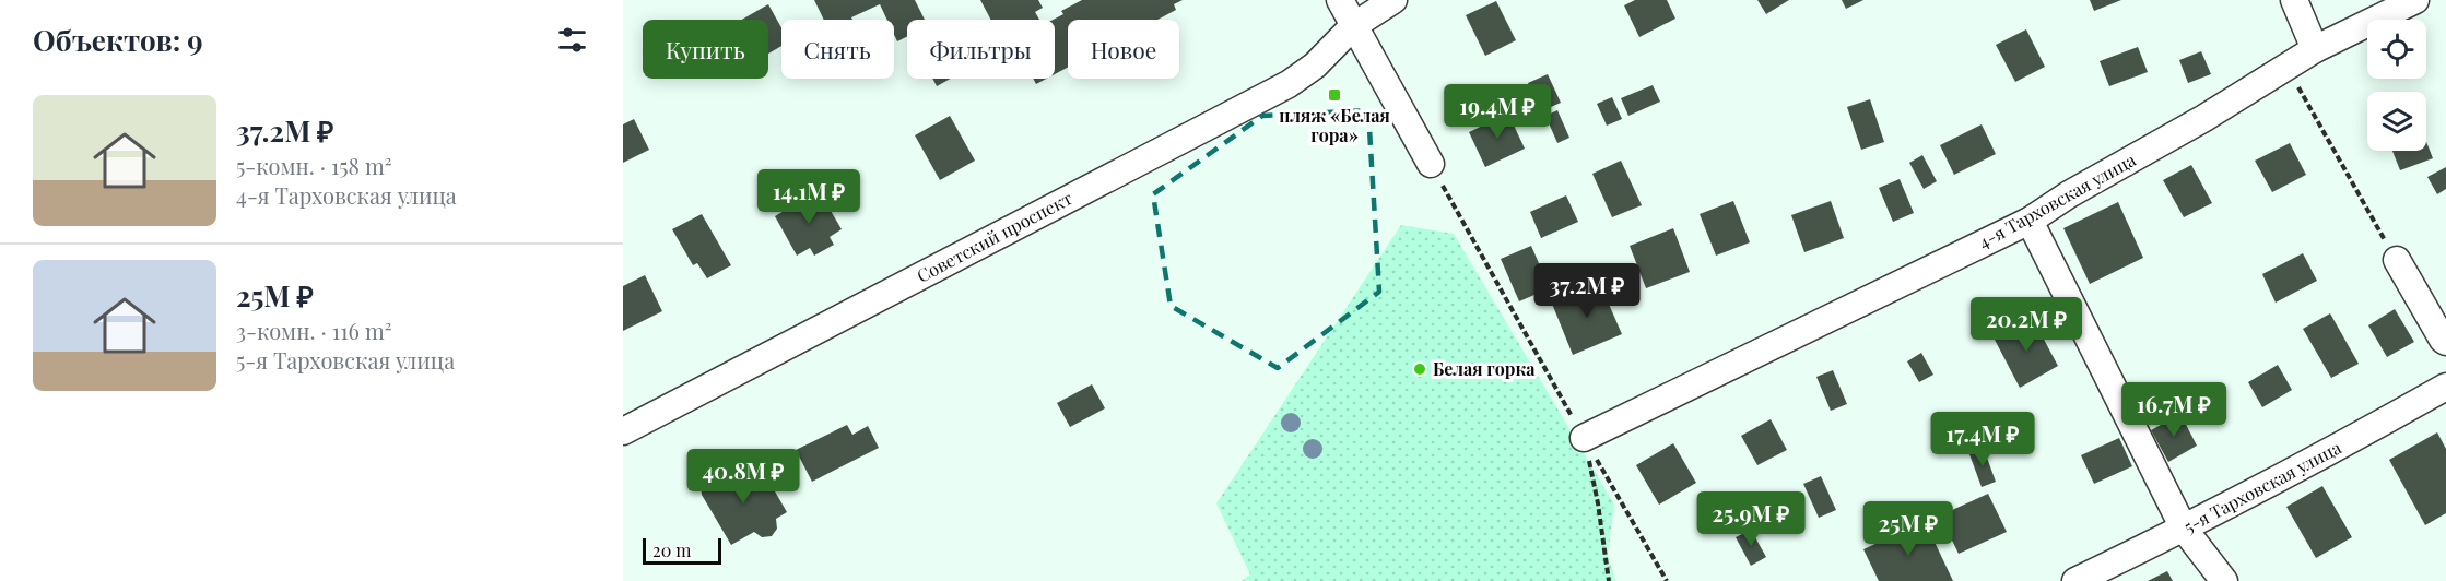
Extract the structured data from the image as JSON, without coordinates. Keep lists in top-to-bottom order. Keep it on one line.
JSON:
{"streets":{"street":["4-я Тарховская улица","Советский проспект","5-я Тарховская улица"]},"places":{"transit":["пляж «Белая гора»"],"other":["Белая горка"]},"scale_bar":"20 m","page":{"heading":"Объектов: 9","chip":["Купить","Снять","Фильтры","Новое"],"list":[{"name":"37.2M ₽","note":"5-комн. · 158 m² · 4-я Тарховская улица"},{"name":"25M ₽","note":"3-комн. · 116 m² · 5-я Тарховская улица"}],"price":["19.4M ₽","14.1M ₽","37.2M ₽","20.2M ₽","16.7M ₽","17.4M ₽","40.8M ₽","25.9M ₽","25M ₽"],"scale":"20 m"}}
